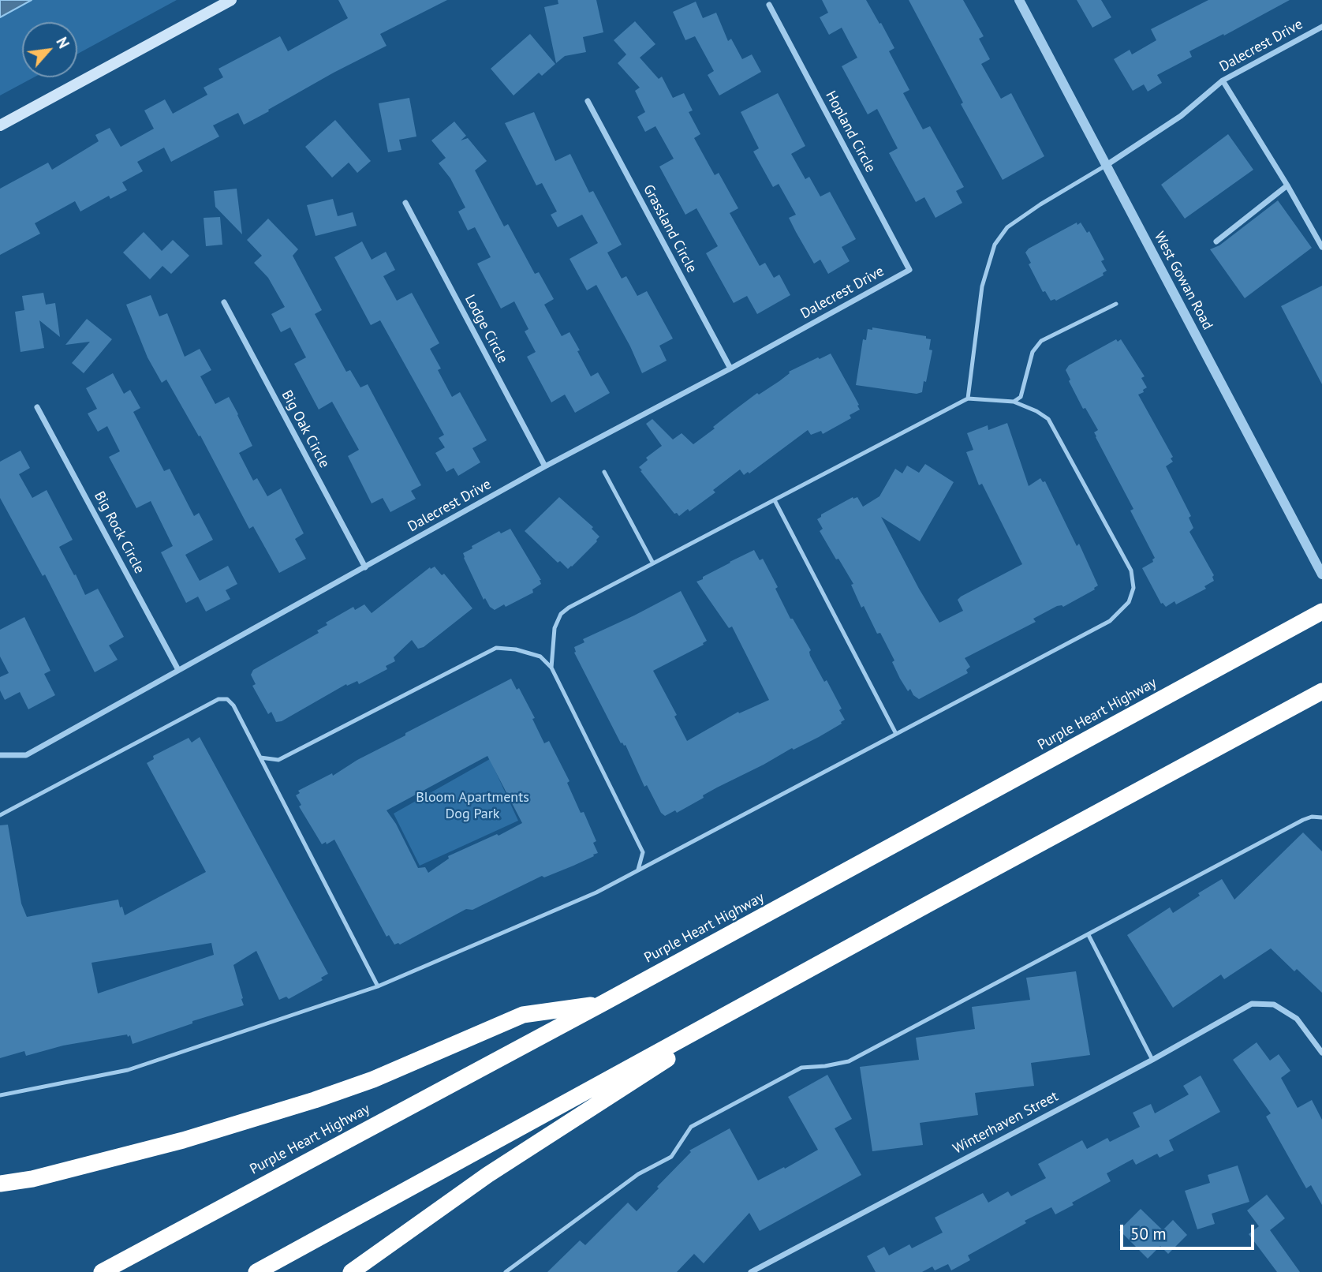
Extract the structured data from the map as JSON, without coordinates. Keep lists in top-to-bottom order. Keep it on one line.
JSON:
{"streets":{"highway":["Purple Heart Highway"],"street":["Dalecrest Drive","Hopland Circle","Grassland Circle","West Gowan Road","Lodge Circle","Big Oak Circle","Big Rock Circle","Winterhaven Street"]},"crossings":[["Dalecrest Drive","Hopland Circle"],["Dalecrest Drive","Grassland Circle"],["Dalecrest Drive","West Gowan Road"],["Dalecrest Drive","Lodge Circle"],["Dalecrest Drive","Big Oak Circle"],["Dalecrest Drive","Big Rock Circle"]],"parks":["Bloom Apartments Dog Park"],"scale_bar":"50 m","north":"top right"}
